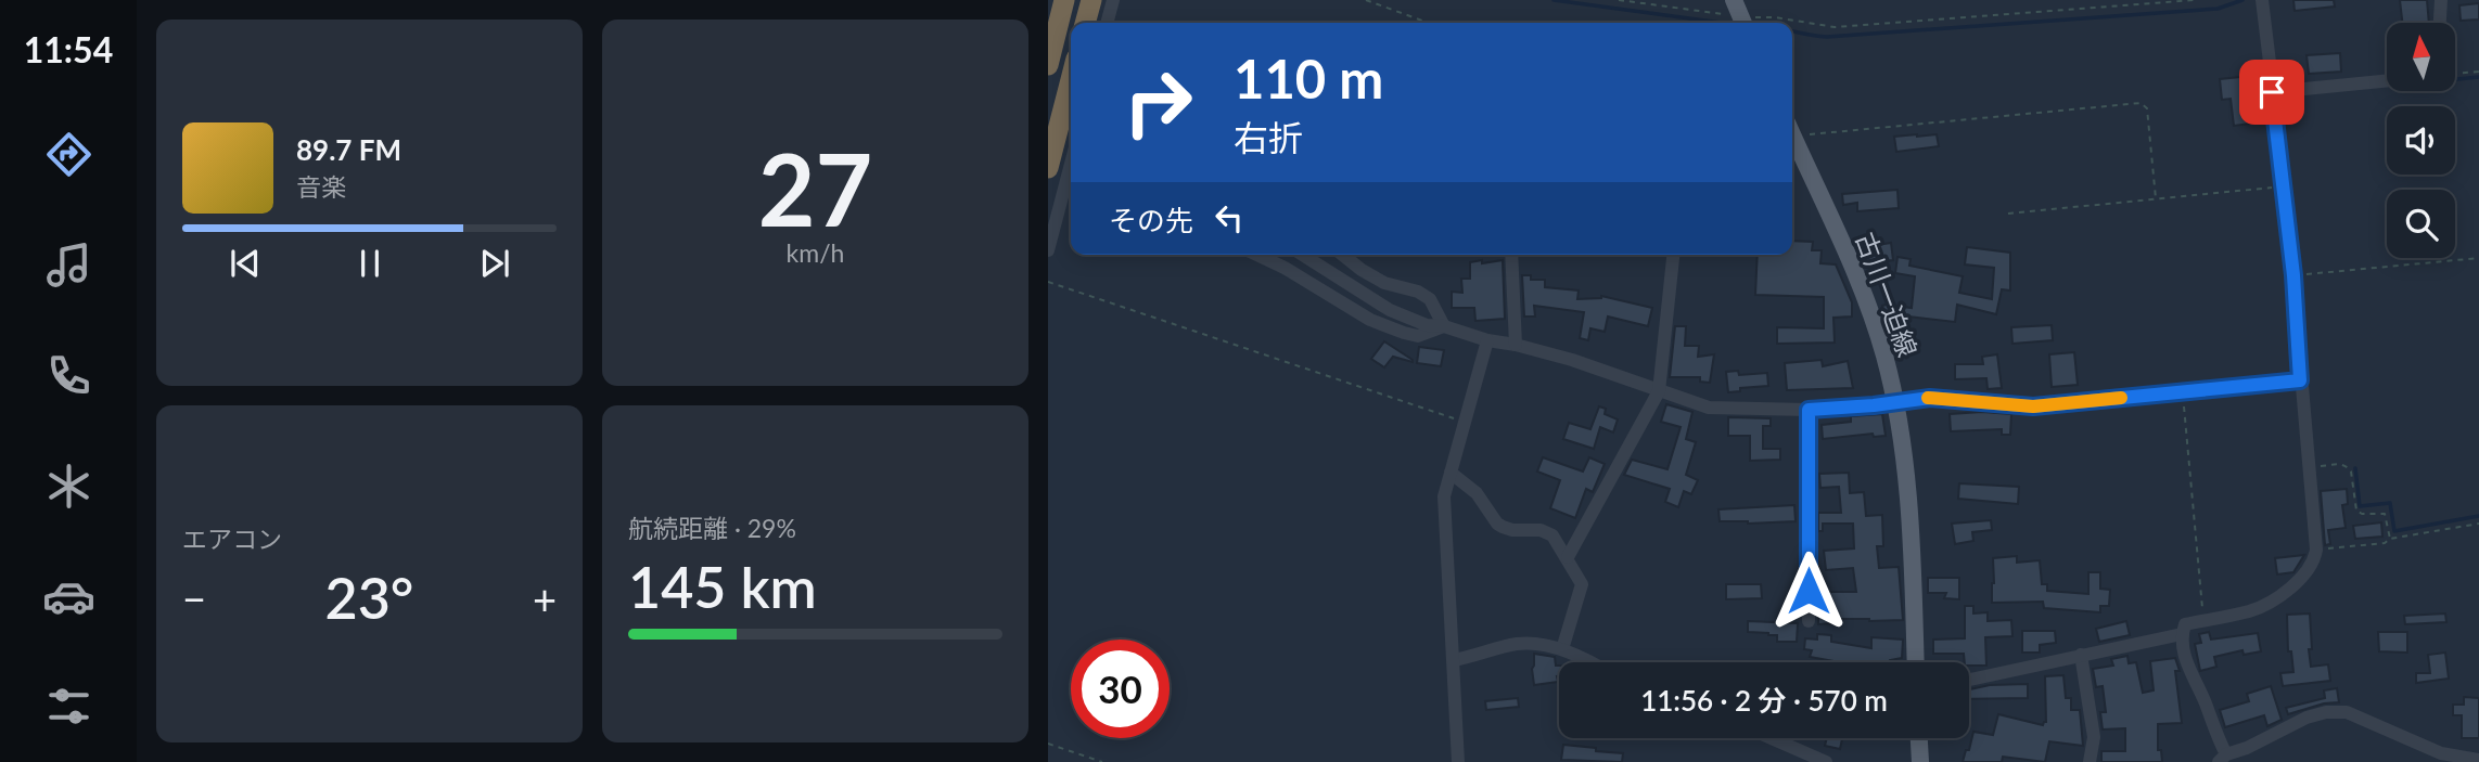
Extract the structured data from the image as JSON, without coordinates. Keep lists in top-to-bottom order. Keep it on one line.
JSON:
{"streets":{"main road":["古川一迫線"]},"north":"top","page":{"tabs":"11:54","tile":[["27","km/h"],"エアコン",["航続距離 · 29%","145 km"]],"turn":["110 m","右折"],"song":["89.7 FM","音楽"],"then":"その先","heat":["−","23°","+"],"limit":"30","trip":"11:56 · 2 分 · 570 m"}}
